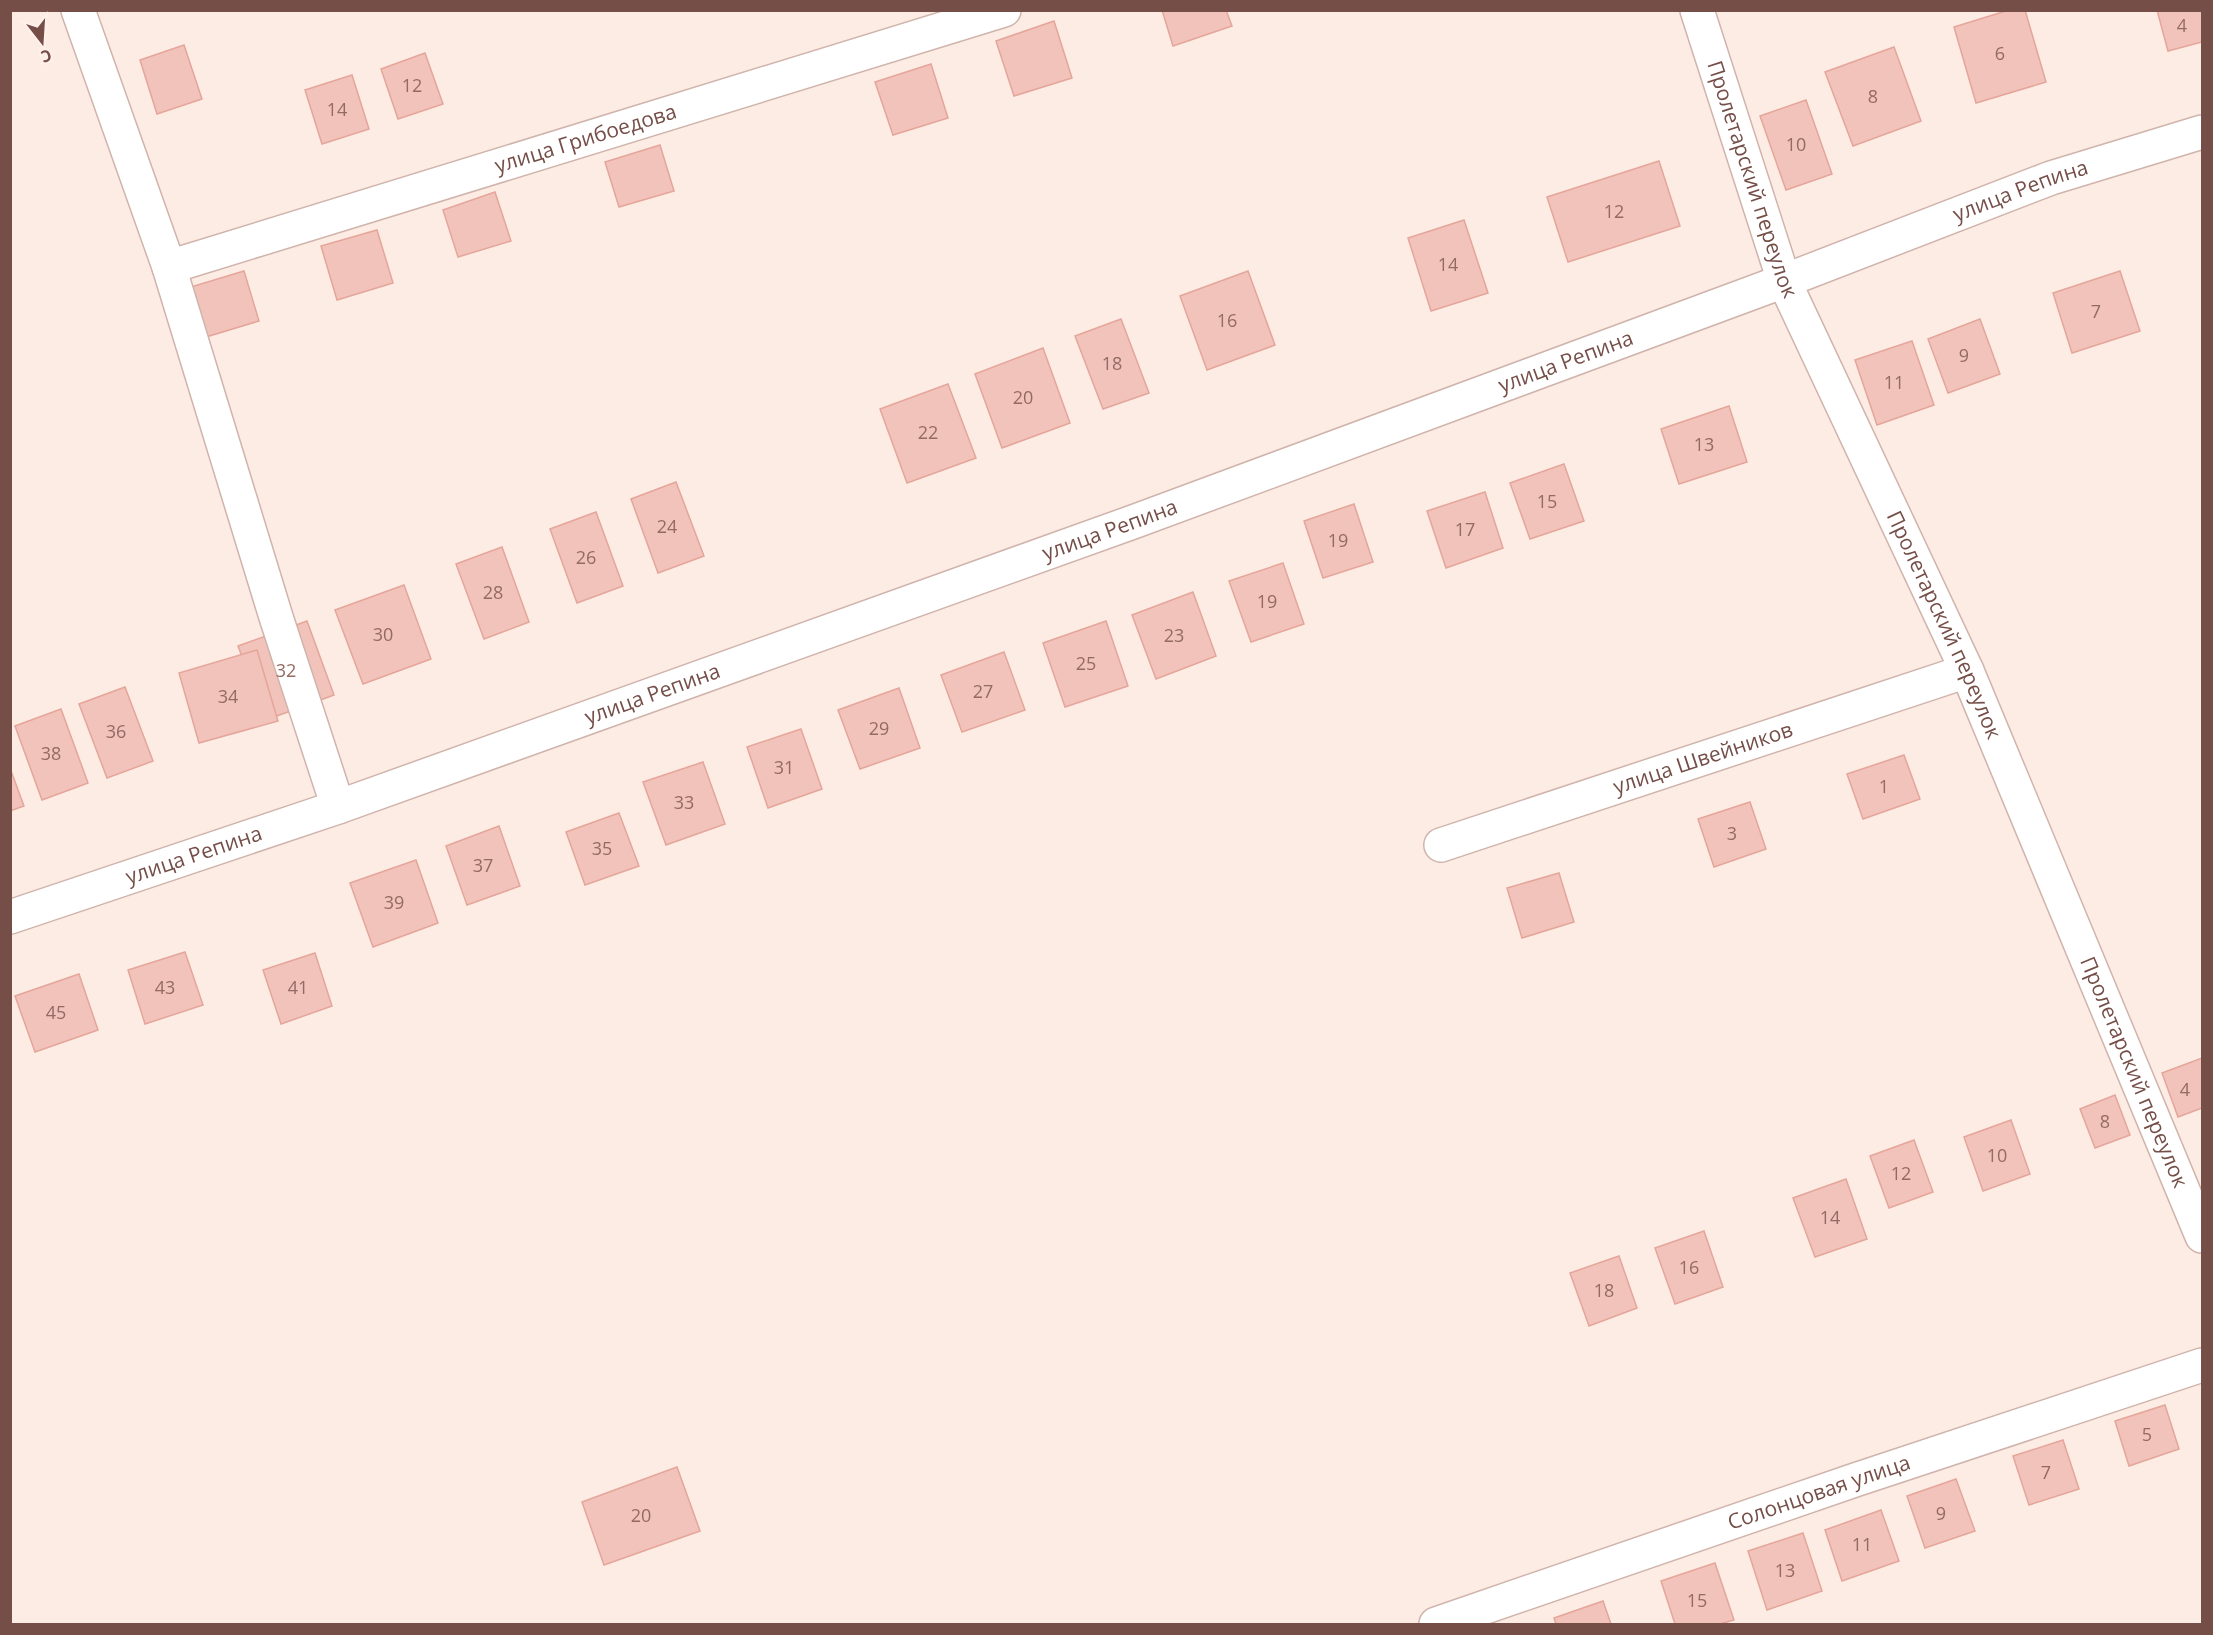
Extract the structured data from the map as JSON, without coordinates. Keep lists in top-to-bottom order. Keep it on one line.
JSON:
{"streets":{"street":["улица Грибоедова","Пролетарский переулок","улица Репина","улица Швейников","Солонцовая улица"]},"crossings":[["Пролетарский переулок","улица Репина"],["Пролетарский переулок","улица Швейников"]],"house_numbers":["4","6","12","8","14","10","12","14","7","16","9","18","11","20","22","13","15","24","17","19","26","28","19","30","23","25","32","27","34","29","36","38","31","1","33","3","35","37","39","43","41","45","4","8","10","12","14","16","18","5","7","9","20","11","13","15"],"north":"bottom"}
